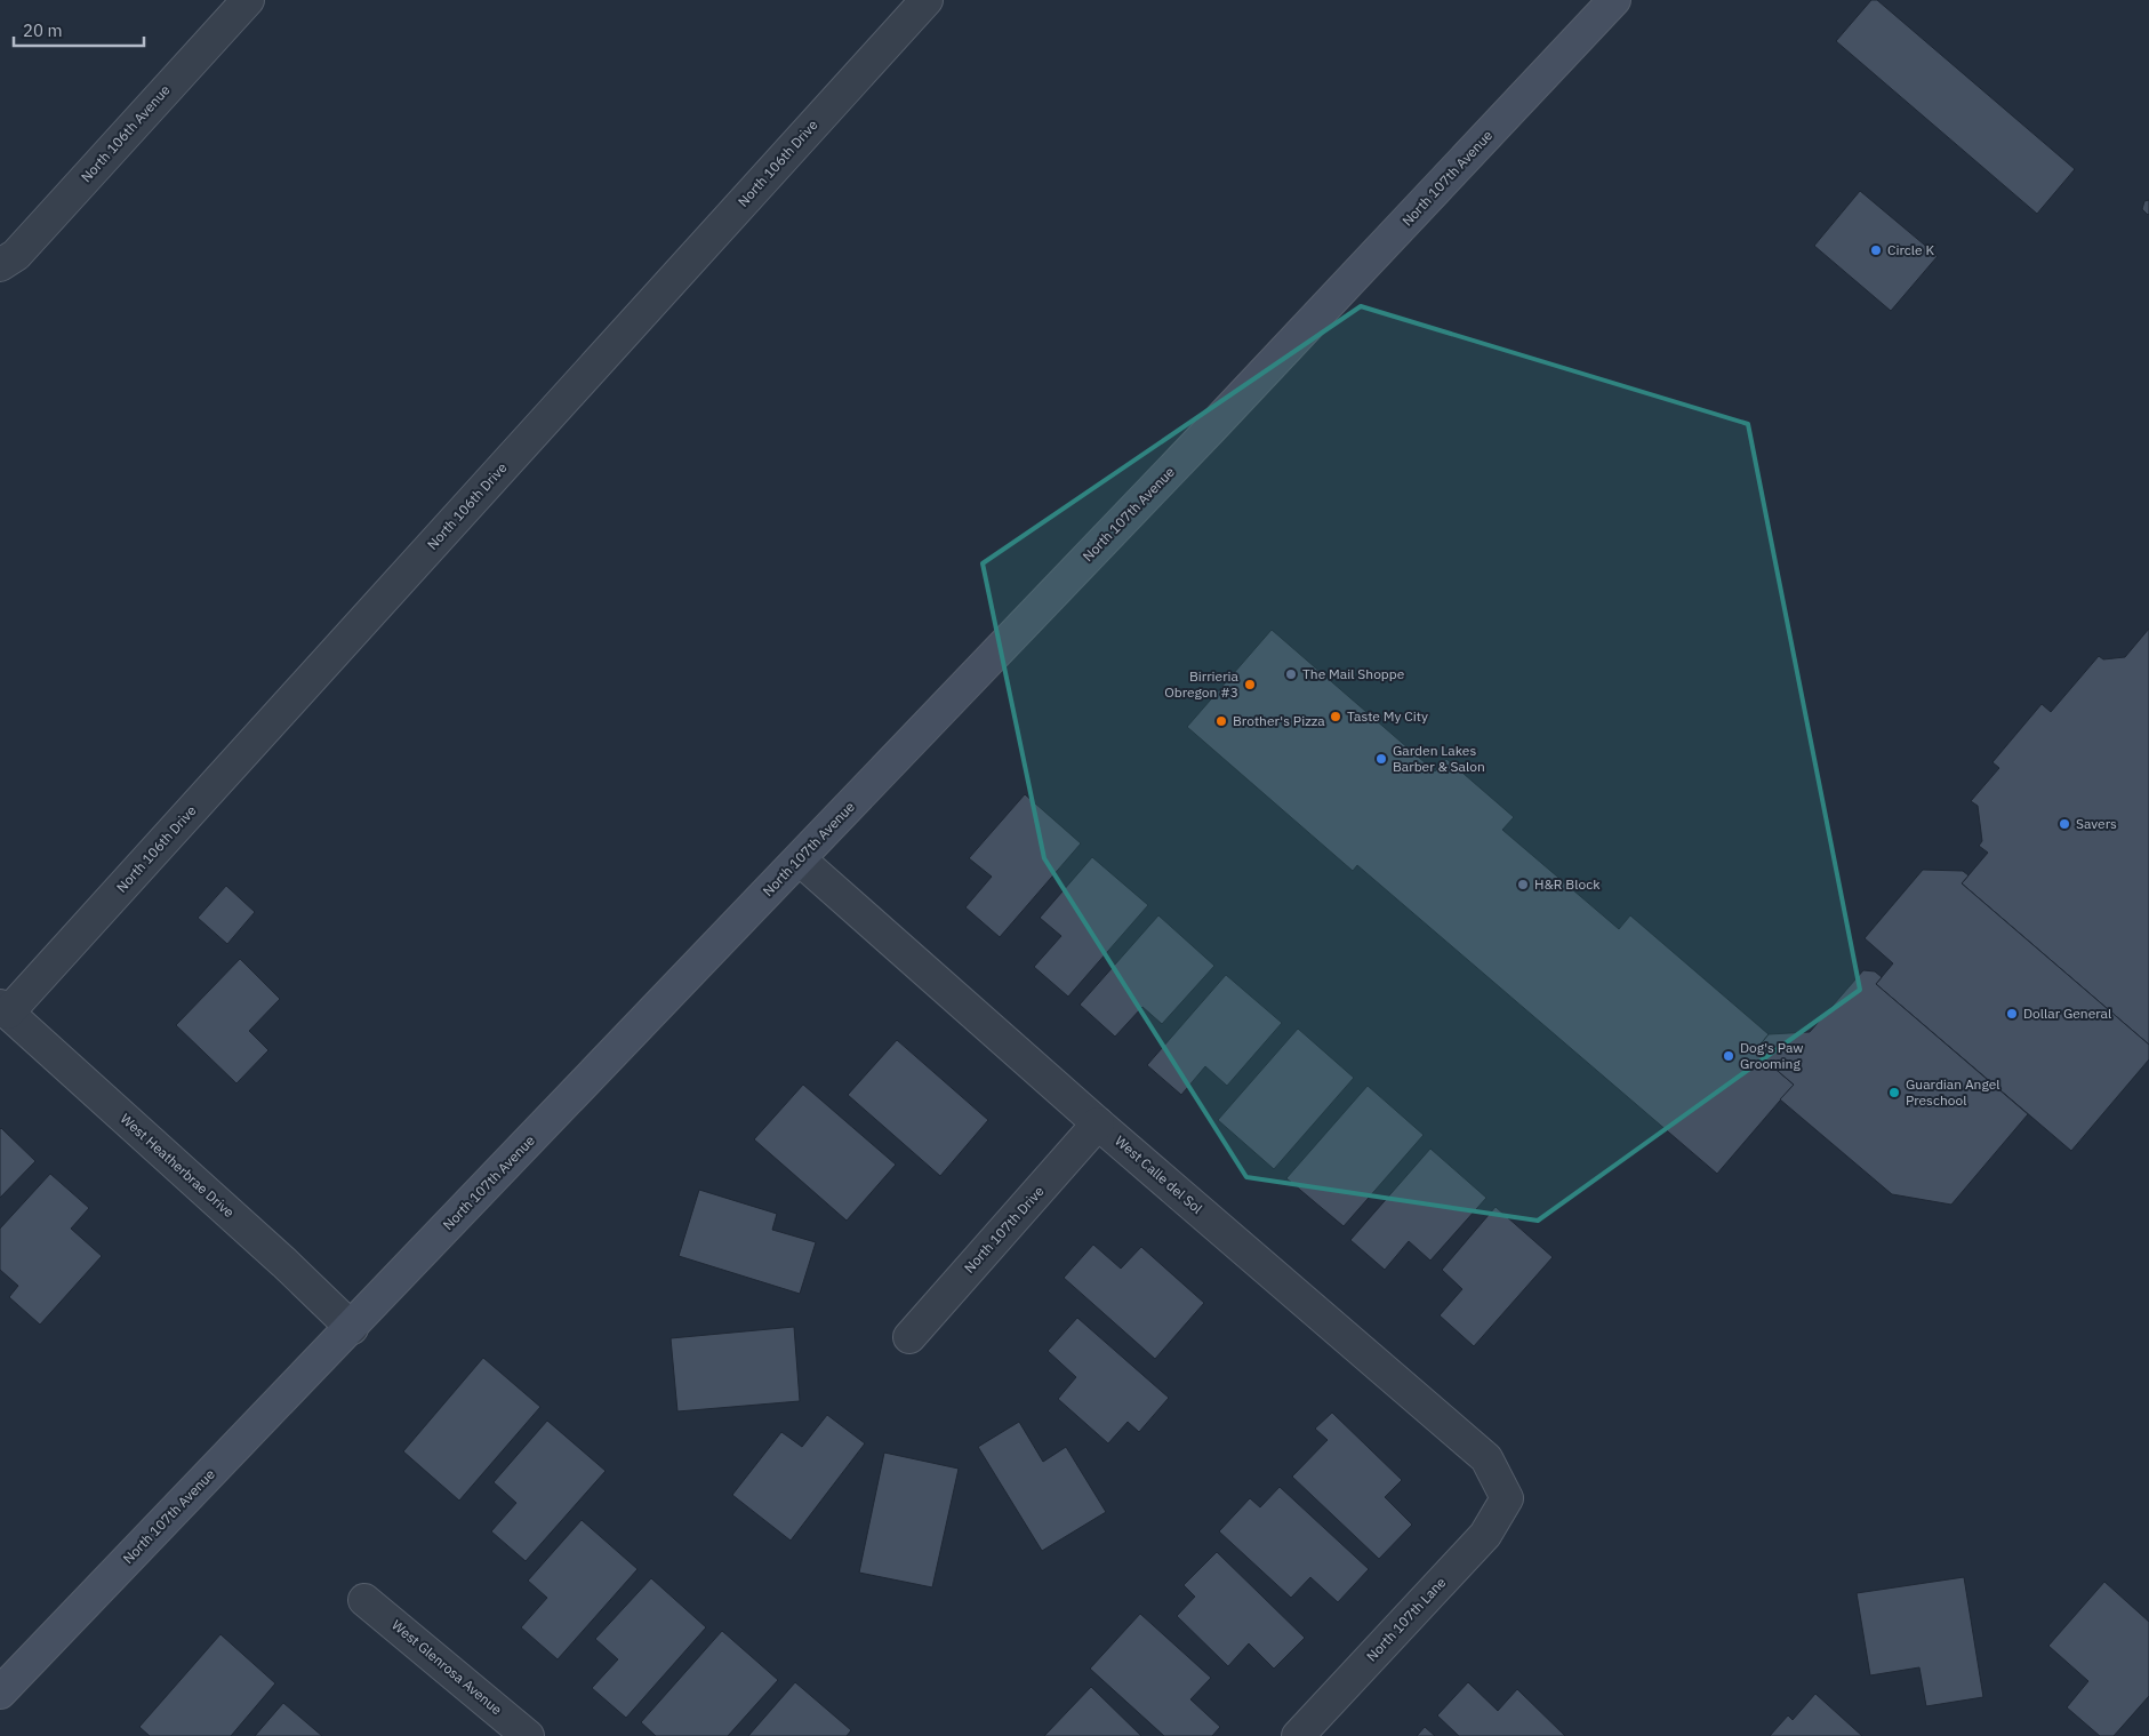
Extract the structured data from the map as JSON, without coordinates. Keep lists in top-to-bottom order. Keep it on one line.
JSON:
{"streets":{"main road":["North 107th Avenue"],"street":["North 106th Avenue","North 106th Drive","West Heatherbrae Drive","West Calle del Sol","North 107th Drive","North 107th Lane","West Glenrosa Avenue"]},"crossings":[["North 106th Drive","West Heatherbrae Drive"],["North 107th Avenue","West Heatherbrae Drive"],["North 107th Avenue","West Calle del Sol"],["West Calle del Sol","North 107th Drive"],["West Calle del Sol","North 107th Lane"]],"places":["Circle K","The Mail Shoppe","Birrieria Obregon #3","Taste My City","Brother's Pizza","Garden Lakes Barber & Salon","Savers","H&R Block","Dollar General","Dog's Paw Grooming","Guardian Angel Preschool"],"scale_bar":"20 m"}
